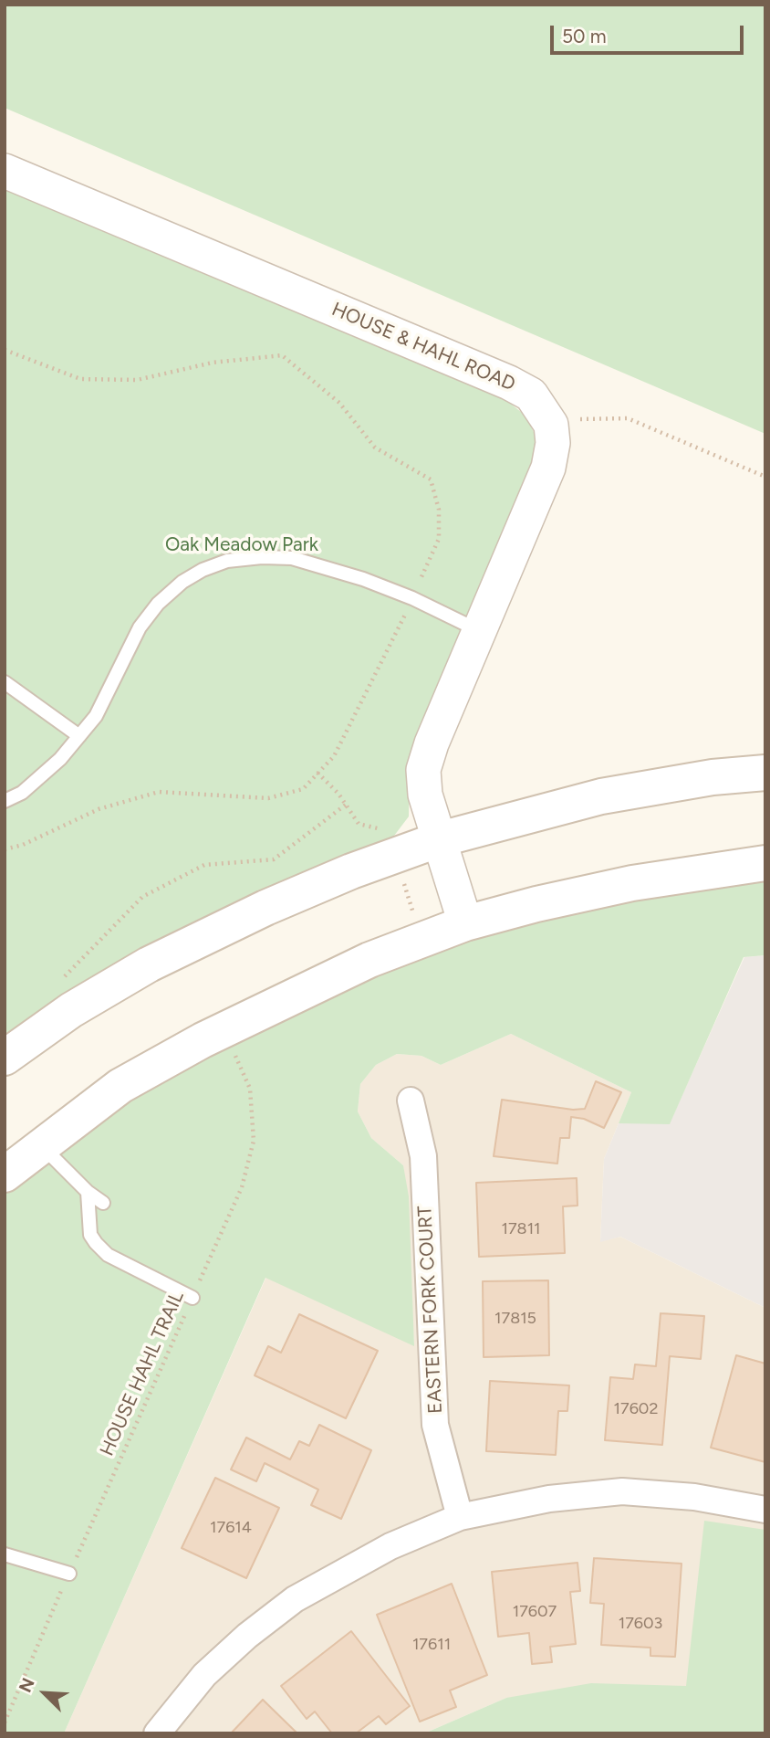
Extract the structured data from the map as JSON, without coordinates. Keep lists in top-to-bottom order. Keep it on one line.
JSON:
{"streets":{"street":["HOUSE & HAHL ROAD","EASTERN FORK COURT"],"path":["HOUSE HAHL TRAIL"]},"parks":["Oak Meadow Park"],"house_numbers":["17811","17815","17602","17614","17607","17603","17611"],"scale_bar":"50 m","north":"top left"}
